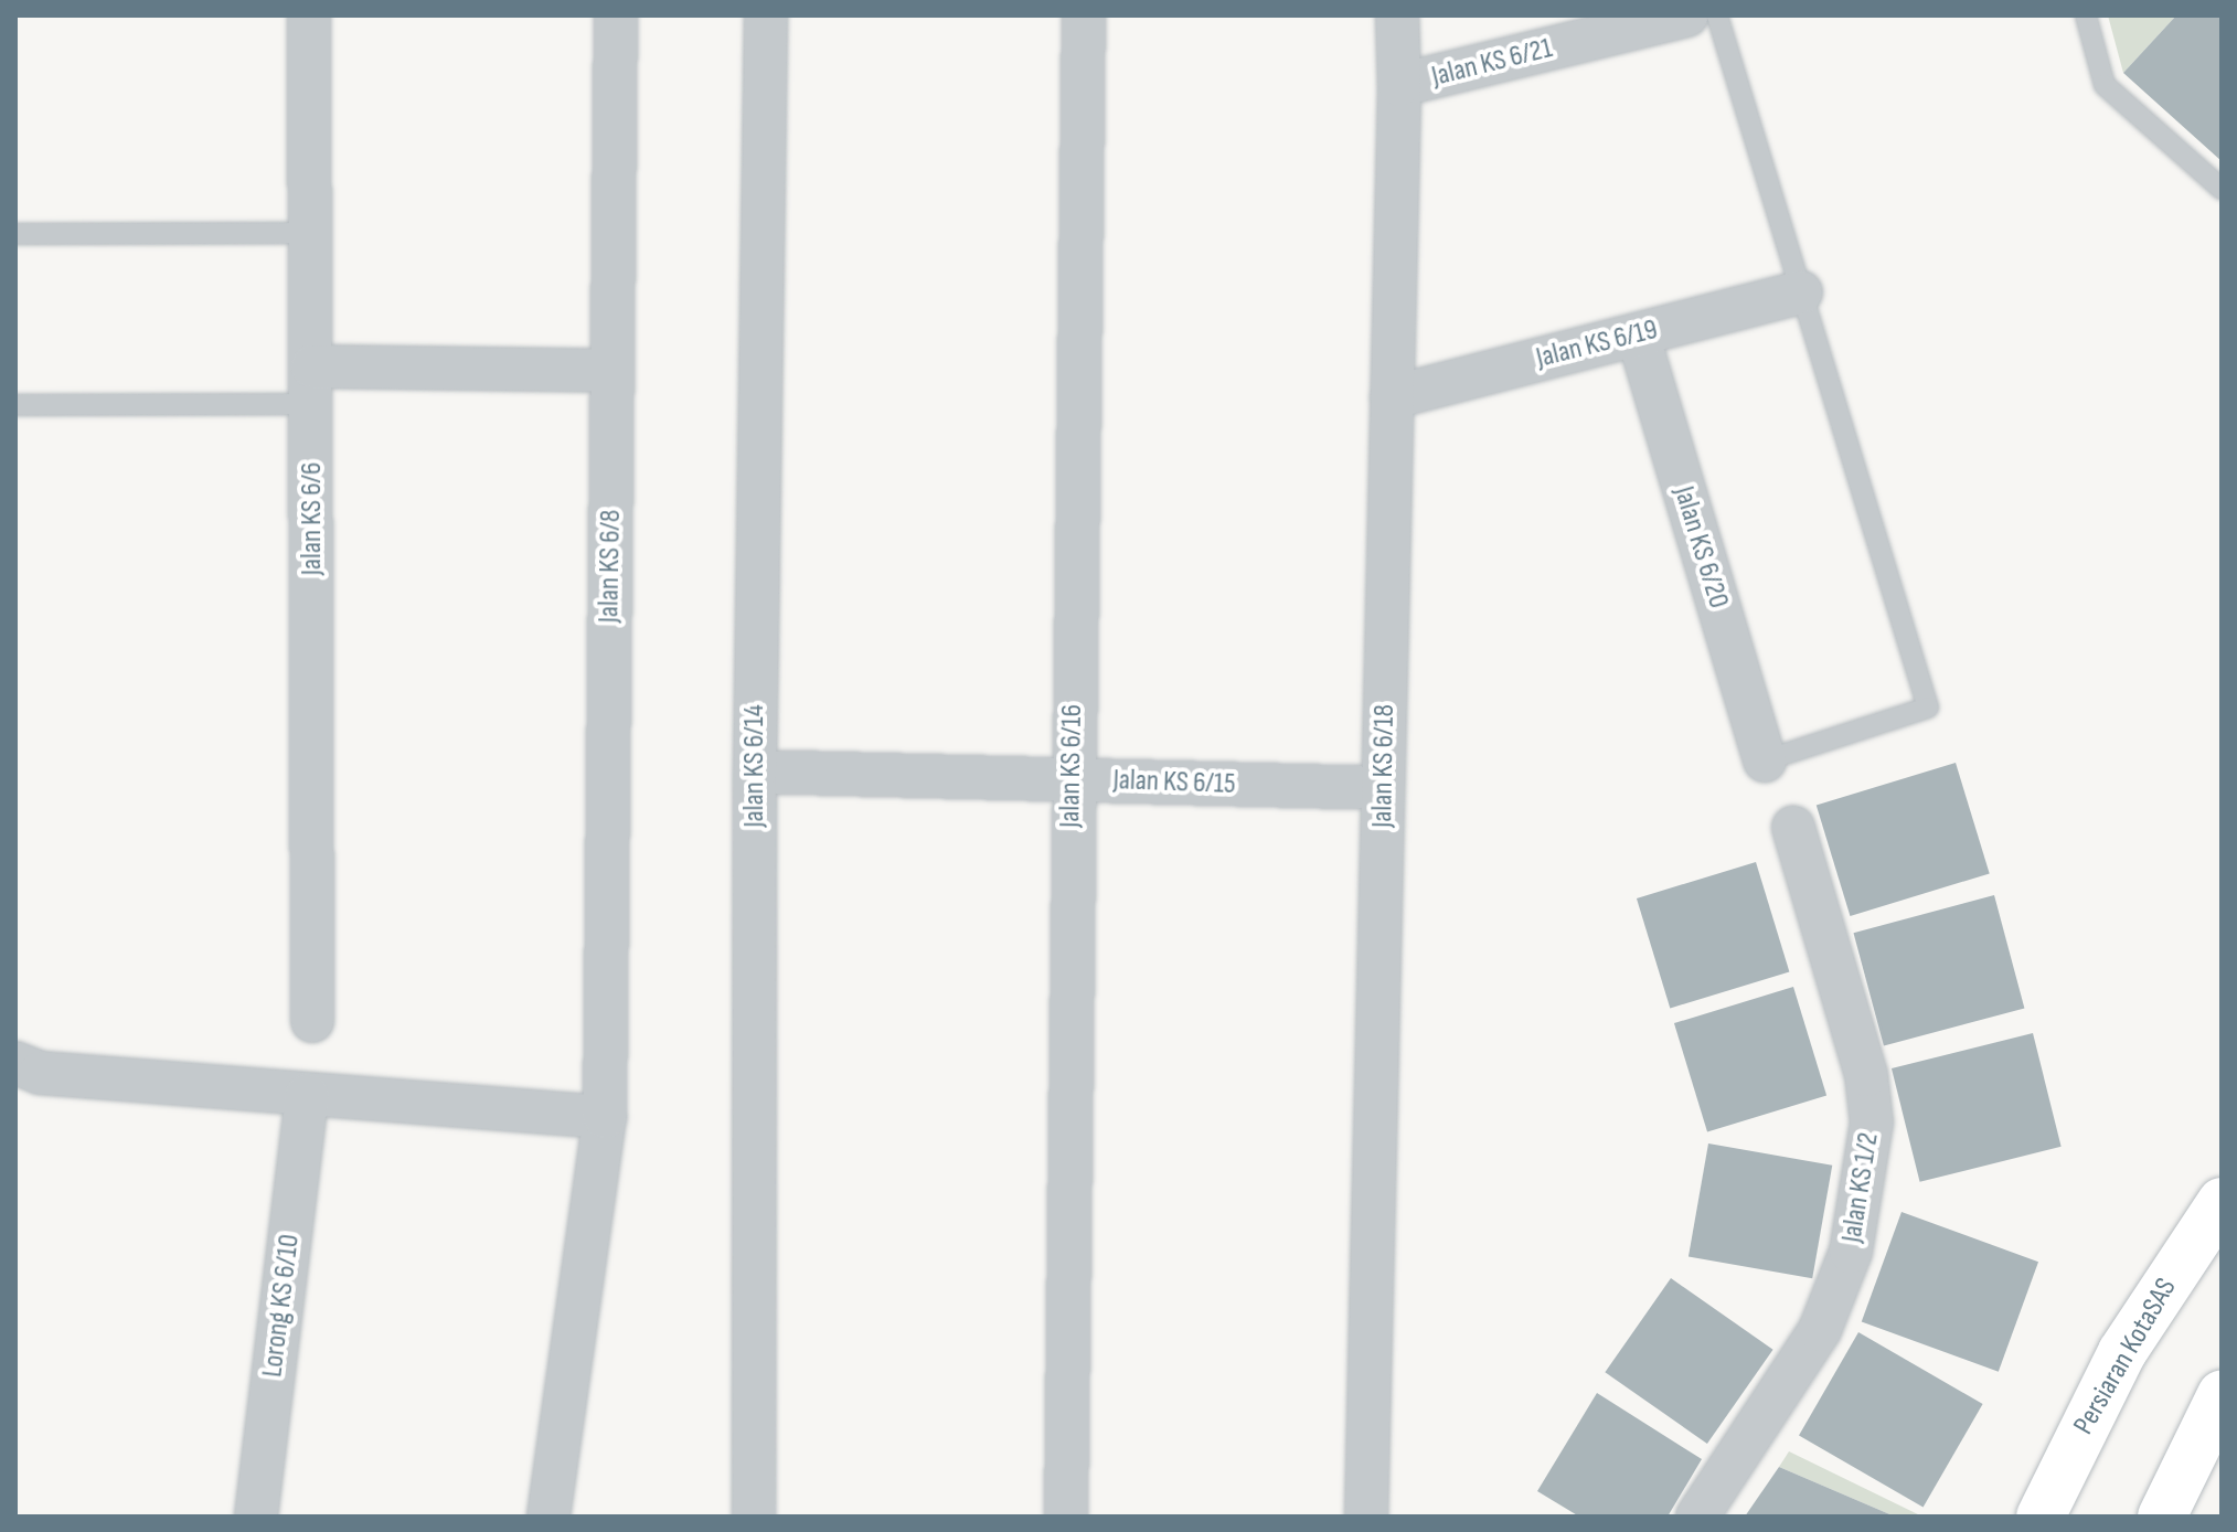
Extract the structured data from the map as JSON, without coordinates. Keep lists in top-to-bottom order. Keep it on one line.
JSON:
{"streets":{"main road":["Persiaran KotaSAS"],"street":["Jalan KS 6/21","Jalan KS 6/19","Jalan KS 6/6","Jalan KS 6/20","Jalan KS 6/8","Jalan KS 6/14","Jalan KS 6/16","Jalan KS 6/18","Jalan KS 6/15","Jalan KS 1/2","Lorong KS 6/10"]},"crossings":[["Jalan KS 6/21","Jalan KS 6/18"],["Jalan KS 6/19","Jalan KS 6/20"],["Jalan KS 6/19","Jalan KS 6/18"],["Jalan KS 6/14","Jalan KS 6/15"],["Jalan KS 6/16","Jalan KS 6/15"],["Jalan KS 6/18","Jalan KS 6/15"]]}
